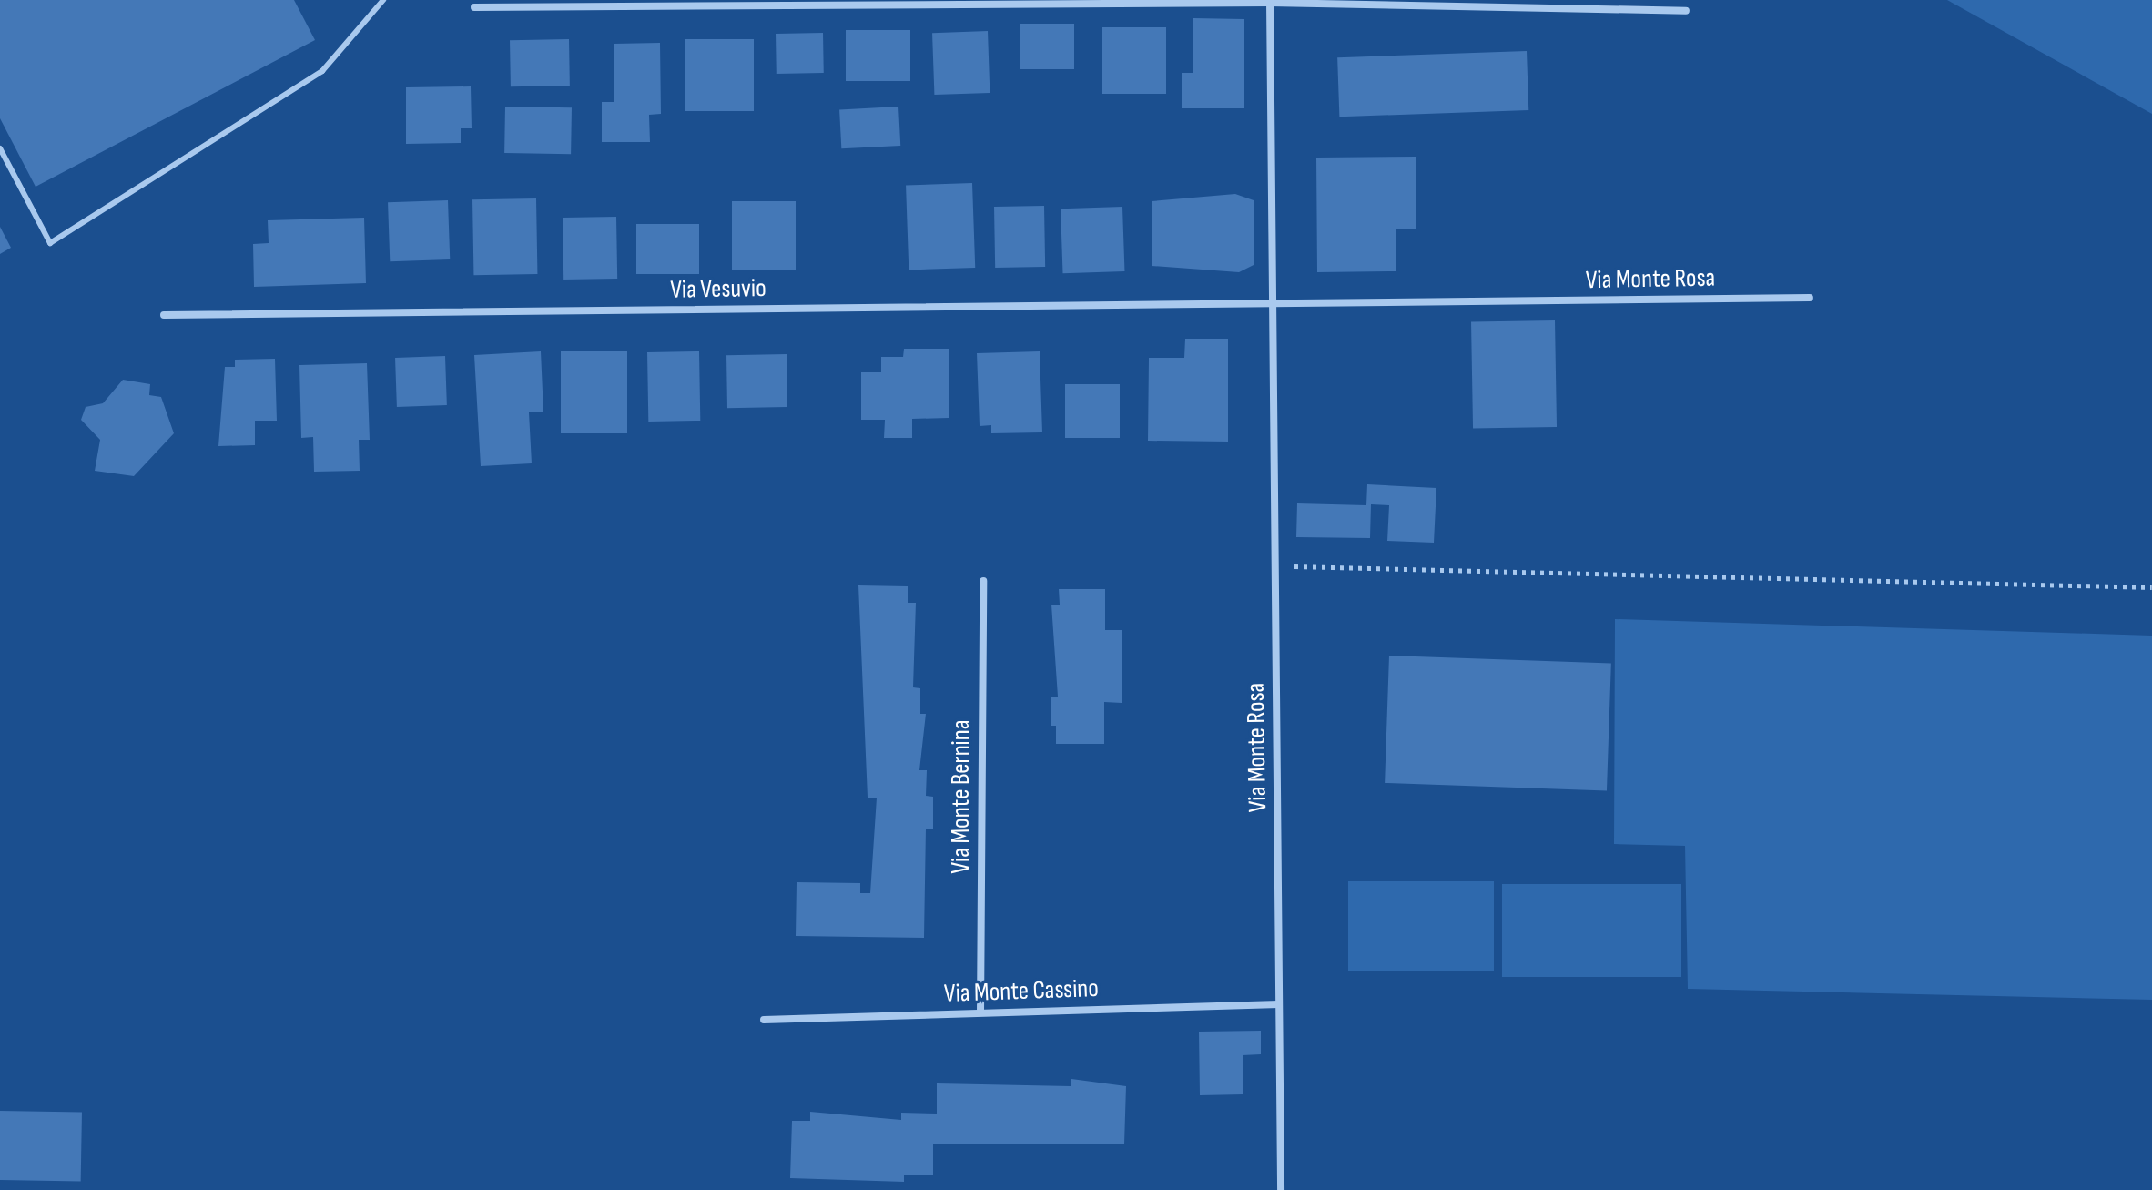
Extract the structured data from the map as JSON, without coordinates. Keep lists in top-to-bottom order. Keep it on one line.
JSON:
{"streets":{"street":["Via Monte Rosa","Via Vesuvio","Via Monte Bernina","Via Monte Cassino"]},"crossings":[["Via Monte Rosa","Via Vesuvio"],["Via Monte Rosa","Via Monte Cassino"],["Via Monte Bernina","Via Monte Cassino"]]}
